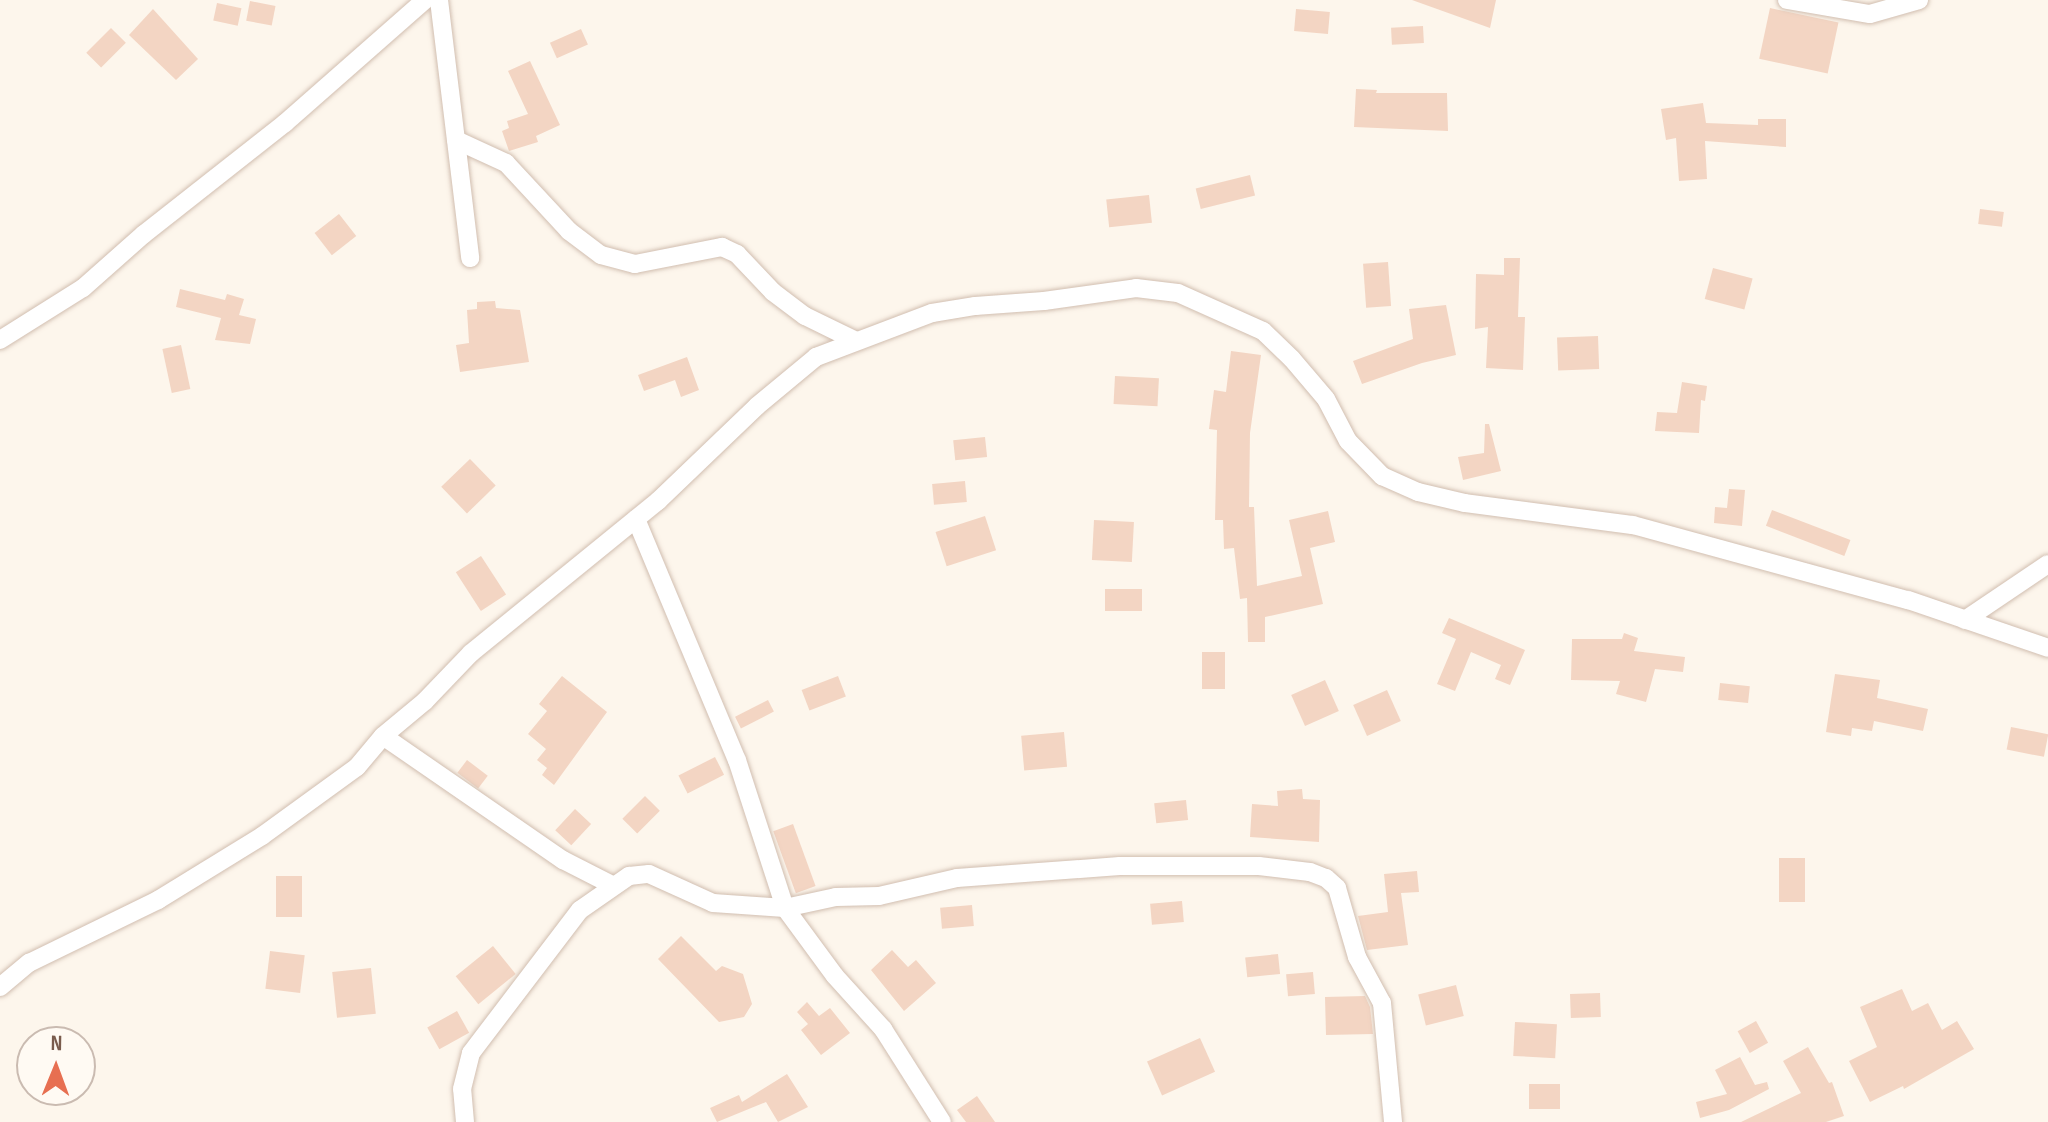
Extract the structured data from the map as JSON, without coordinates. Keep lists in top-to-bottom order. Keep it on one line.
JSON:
{"north":"top"}
